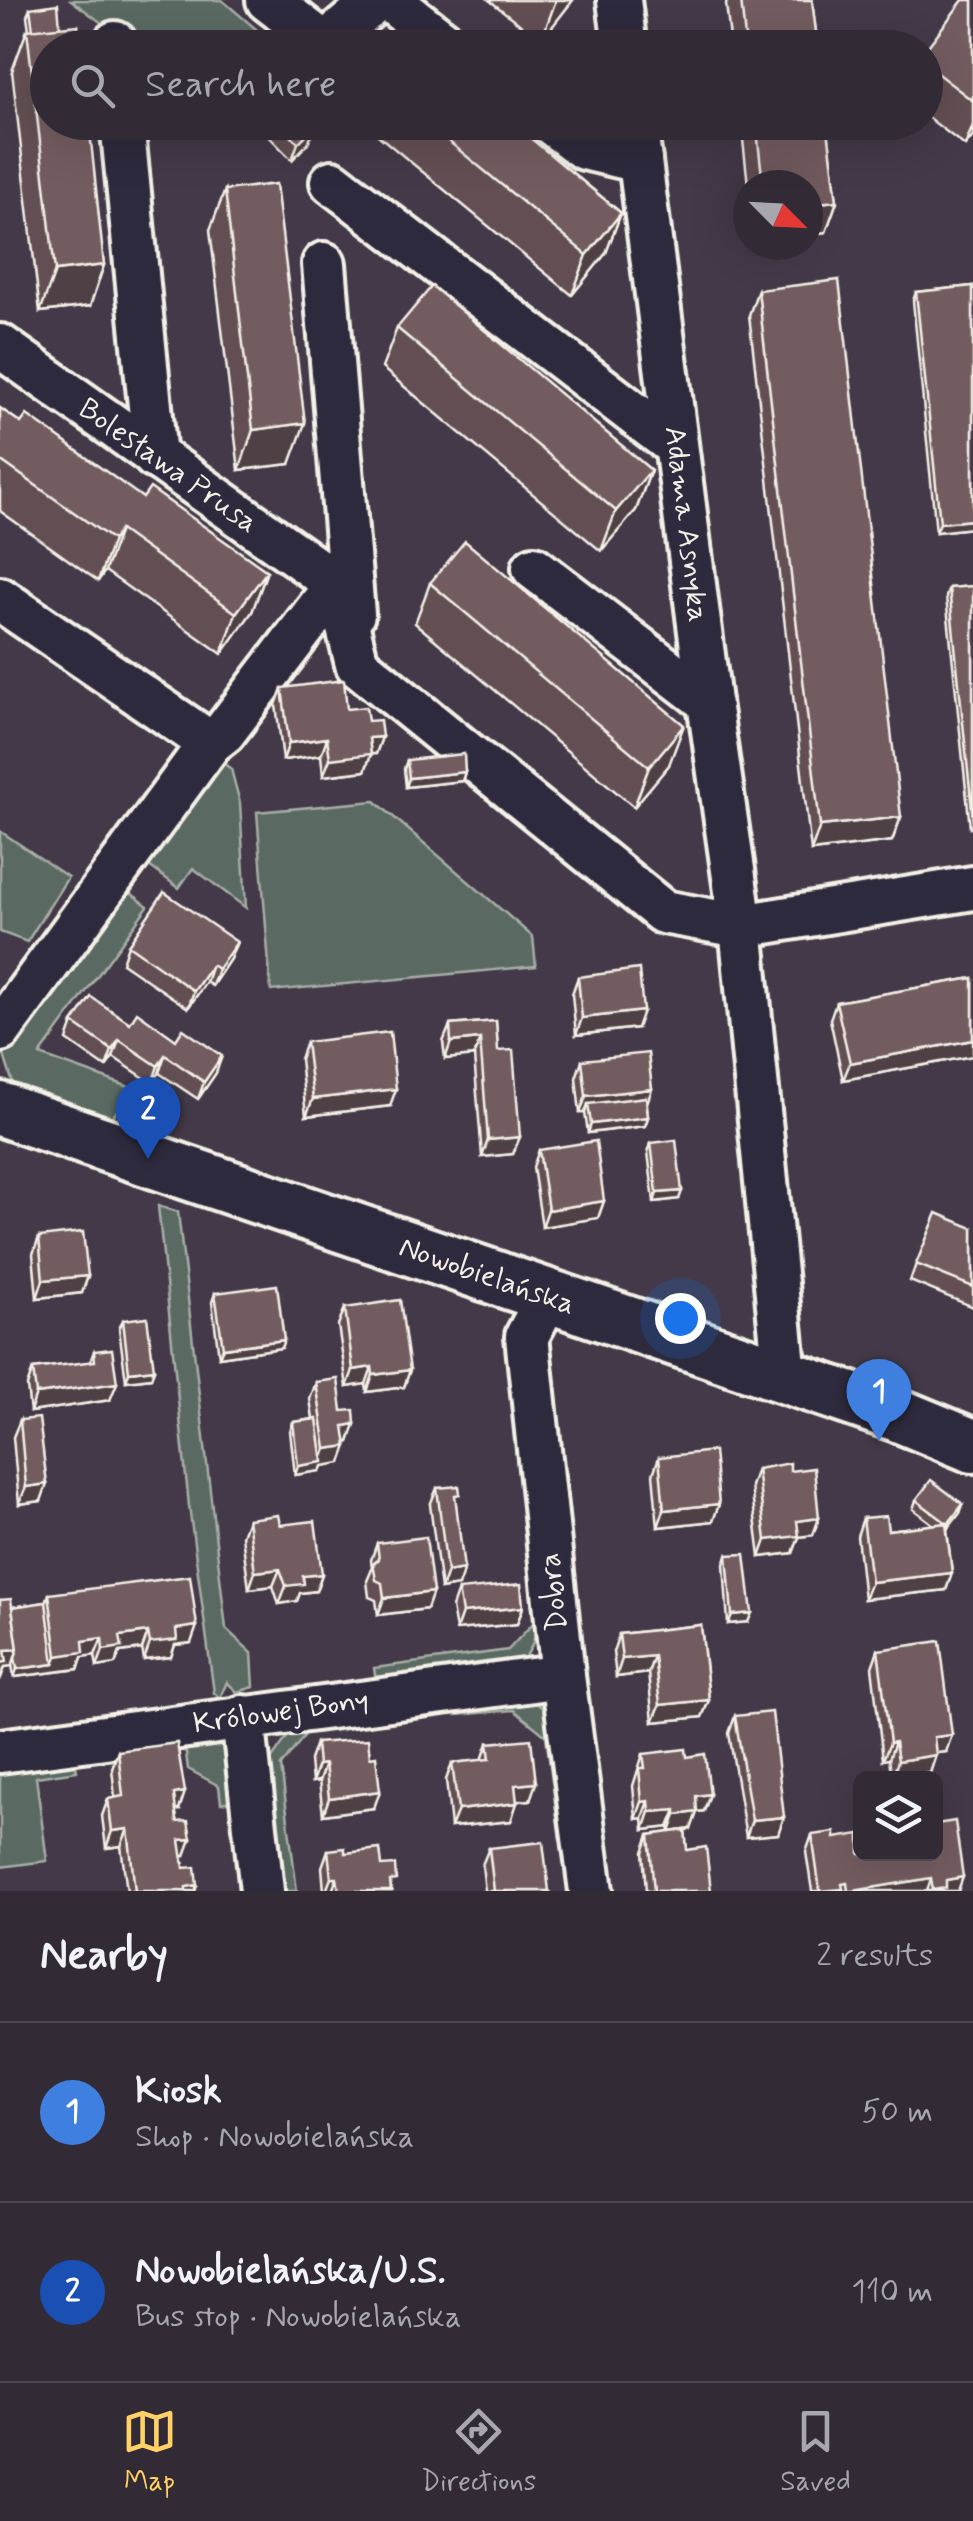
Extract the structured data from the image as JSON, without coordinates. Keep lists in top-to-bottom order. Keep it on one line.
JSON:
{"streets":{"street":["Bolesława Prusa","Adama Asnyka","Nowobielańska","Dobra","Królowej Bony"]},"crossings":[["Adama Asnyka","Nowobielańska"],["Nowobielańska","Dobra"],["Dobra","Królowej Bony"]],"north":"bottom right","page":{"search":"Search here","pins":["2","1"],"heading":["Nearby","2 results"],"list":[{"mark":"1","name":"Kiosk","note":"Shop · Nowobielańska","value":"50 m"},{"mark":"2","name":"Nowobielańska/U.S.","note":"Bus stop · Nowobielańska","value":"110 m"}],"nav":["Map","Directions","Saved"]}}
